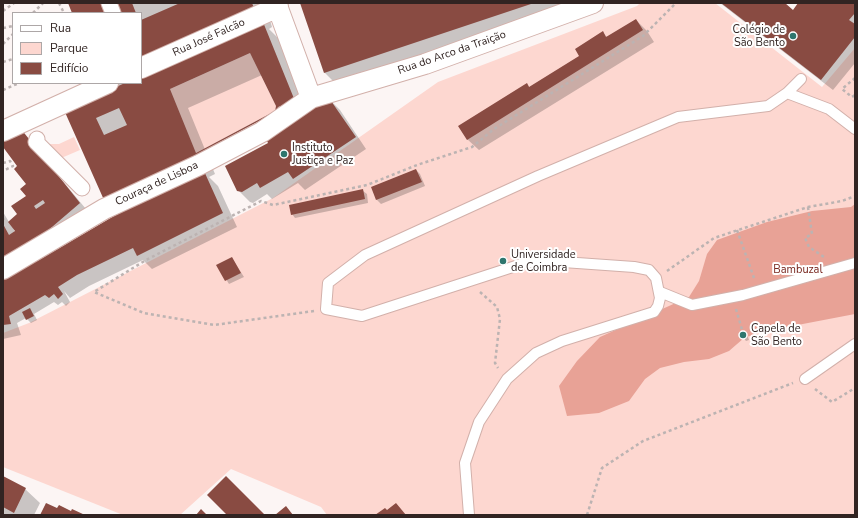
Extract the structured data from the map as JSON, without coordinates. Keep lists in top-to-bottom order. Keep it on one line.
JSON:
{"streets":{"street":["Rua José Falcão","Rua do Arco da Traição","Couraça de Lisboa"]},"crossings":[["Rua do Arco da Traição","Couraça de Lisboa"]],"parks":["Bambuzal"],"places":["Colégio de São Bento","Instituto Justiça e Paz","Universidade de Coimbra","Capela de São Bento"],"legend":["Rua","Parque","Edifício"]}
